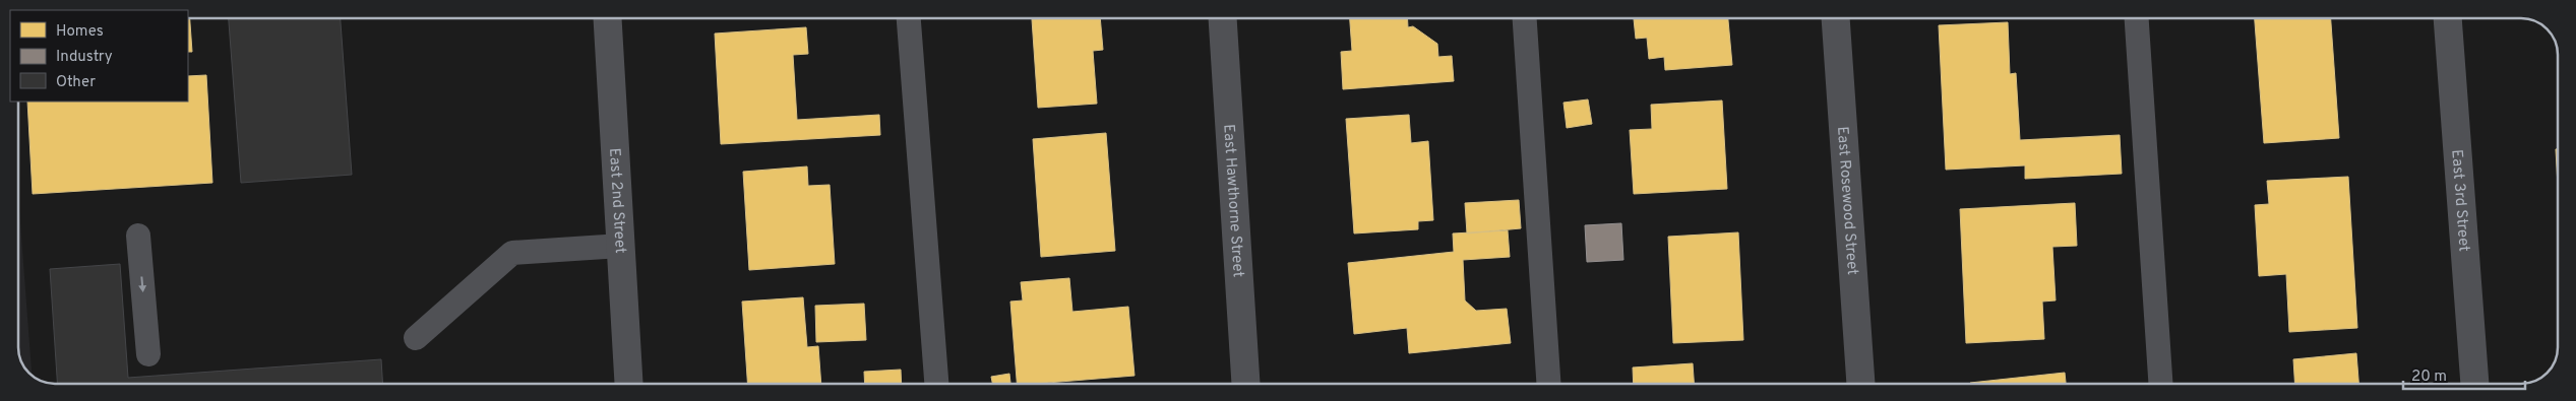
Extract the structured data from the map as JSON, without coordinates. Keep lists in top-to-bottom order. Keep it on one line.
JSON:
{"streets":{"street":["East 2nd Street","East Hawthorne Street","East Rosewood Street","East 3rd Street"]},"legend":["Homes","Industry","Other"],"scale_bar":"20 m"}
